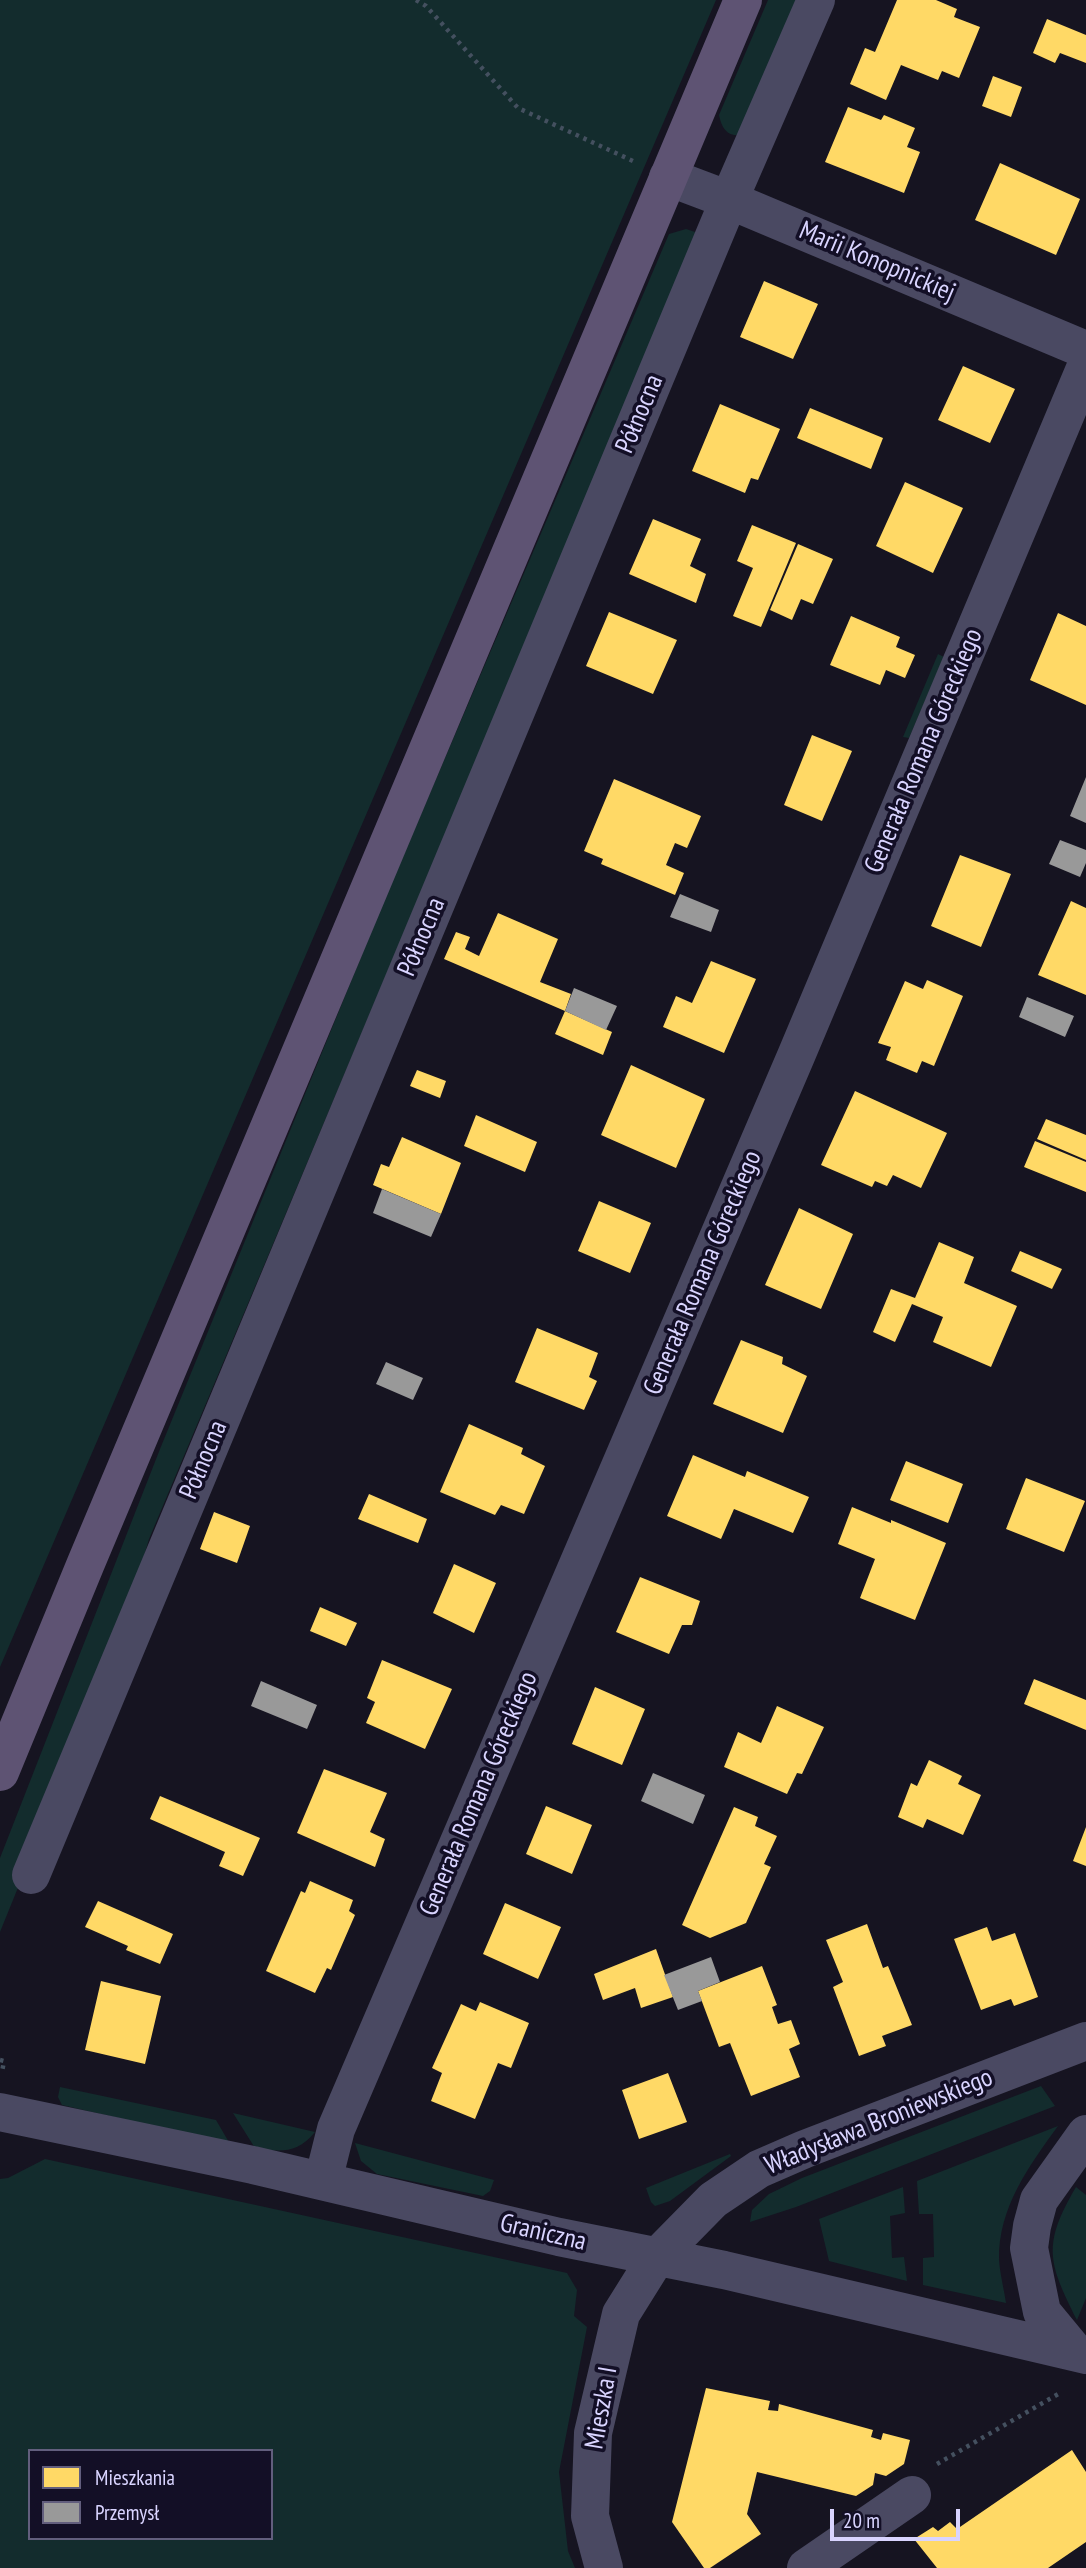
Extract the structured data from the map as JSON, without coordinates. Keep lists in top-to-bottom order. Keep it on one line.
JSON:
{"streets":{"street":["Marii Konopnickiej","Północna","Generała Romana Góreckiego","Władysława Broniewskiego","Graniczna","Mieszka I"]},"crossings":[["Marii Konopnickiej","Północna"],["Generała Romana Góreckiego","Graniczna"],["Władysława Broniewskiego","Graniczna"],["Władysława Broniewskiego","Mieszka I"],["Graniczna","Mieszka I"]],"legend":["Mieszkania","Przemysł"],"scale_bar":"20 m"}
